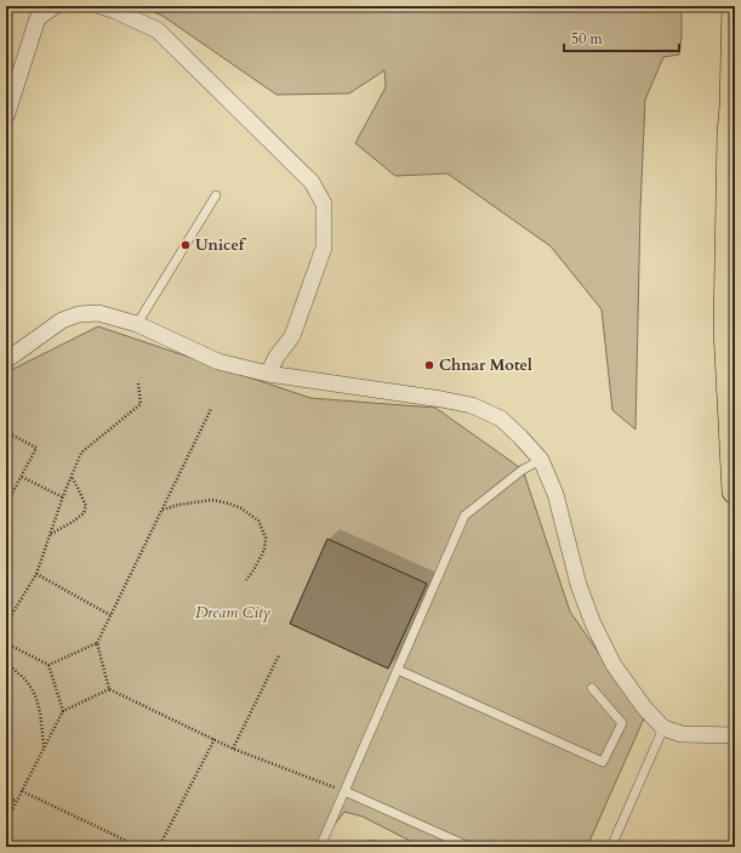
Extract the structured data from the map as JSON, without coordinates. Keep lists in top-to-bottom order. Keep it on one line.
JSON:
{"parks":["Dream City"],"places":["Unicef","Chnar Motel"],"scale_bar":"50 m"}
